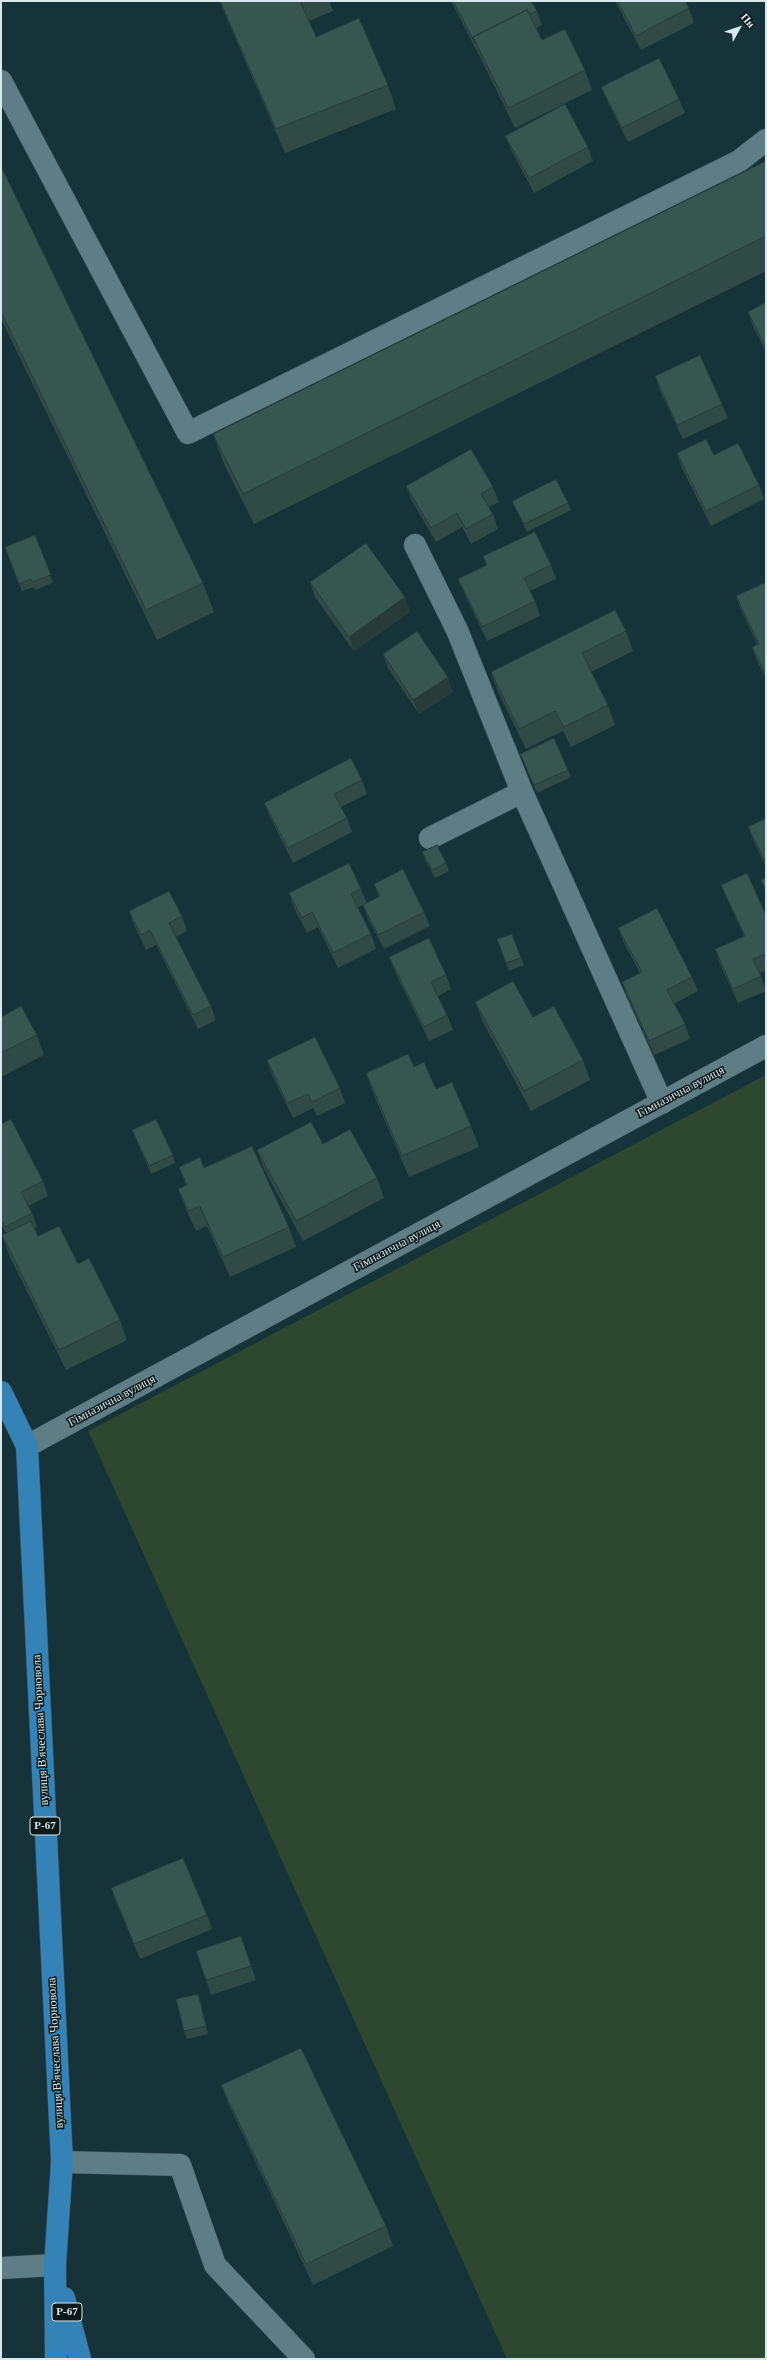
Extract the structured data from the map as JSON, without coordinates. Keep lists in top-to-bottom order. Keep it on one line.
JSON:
{"streets":{"main road":["вулиця В'ячеслава Чорновола","Р-67"],"street":["Гімназична вулиця"]},"crossings":[["Гімназична вулиця","вулиця В'ячеслава Чорновола"],["вулиця В'ячеслава Чорновола","Р-67"]],"north":"top right"}
